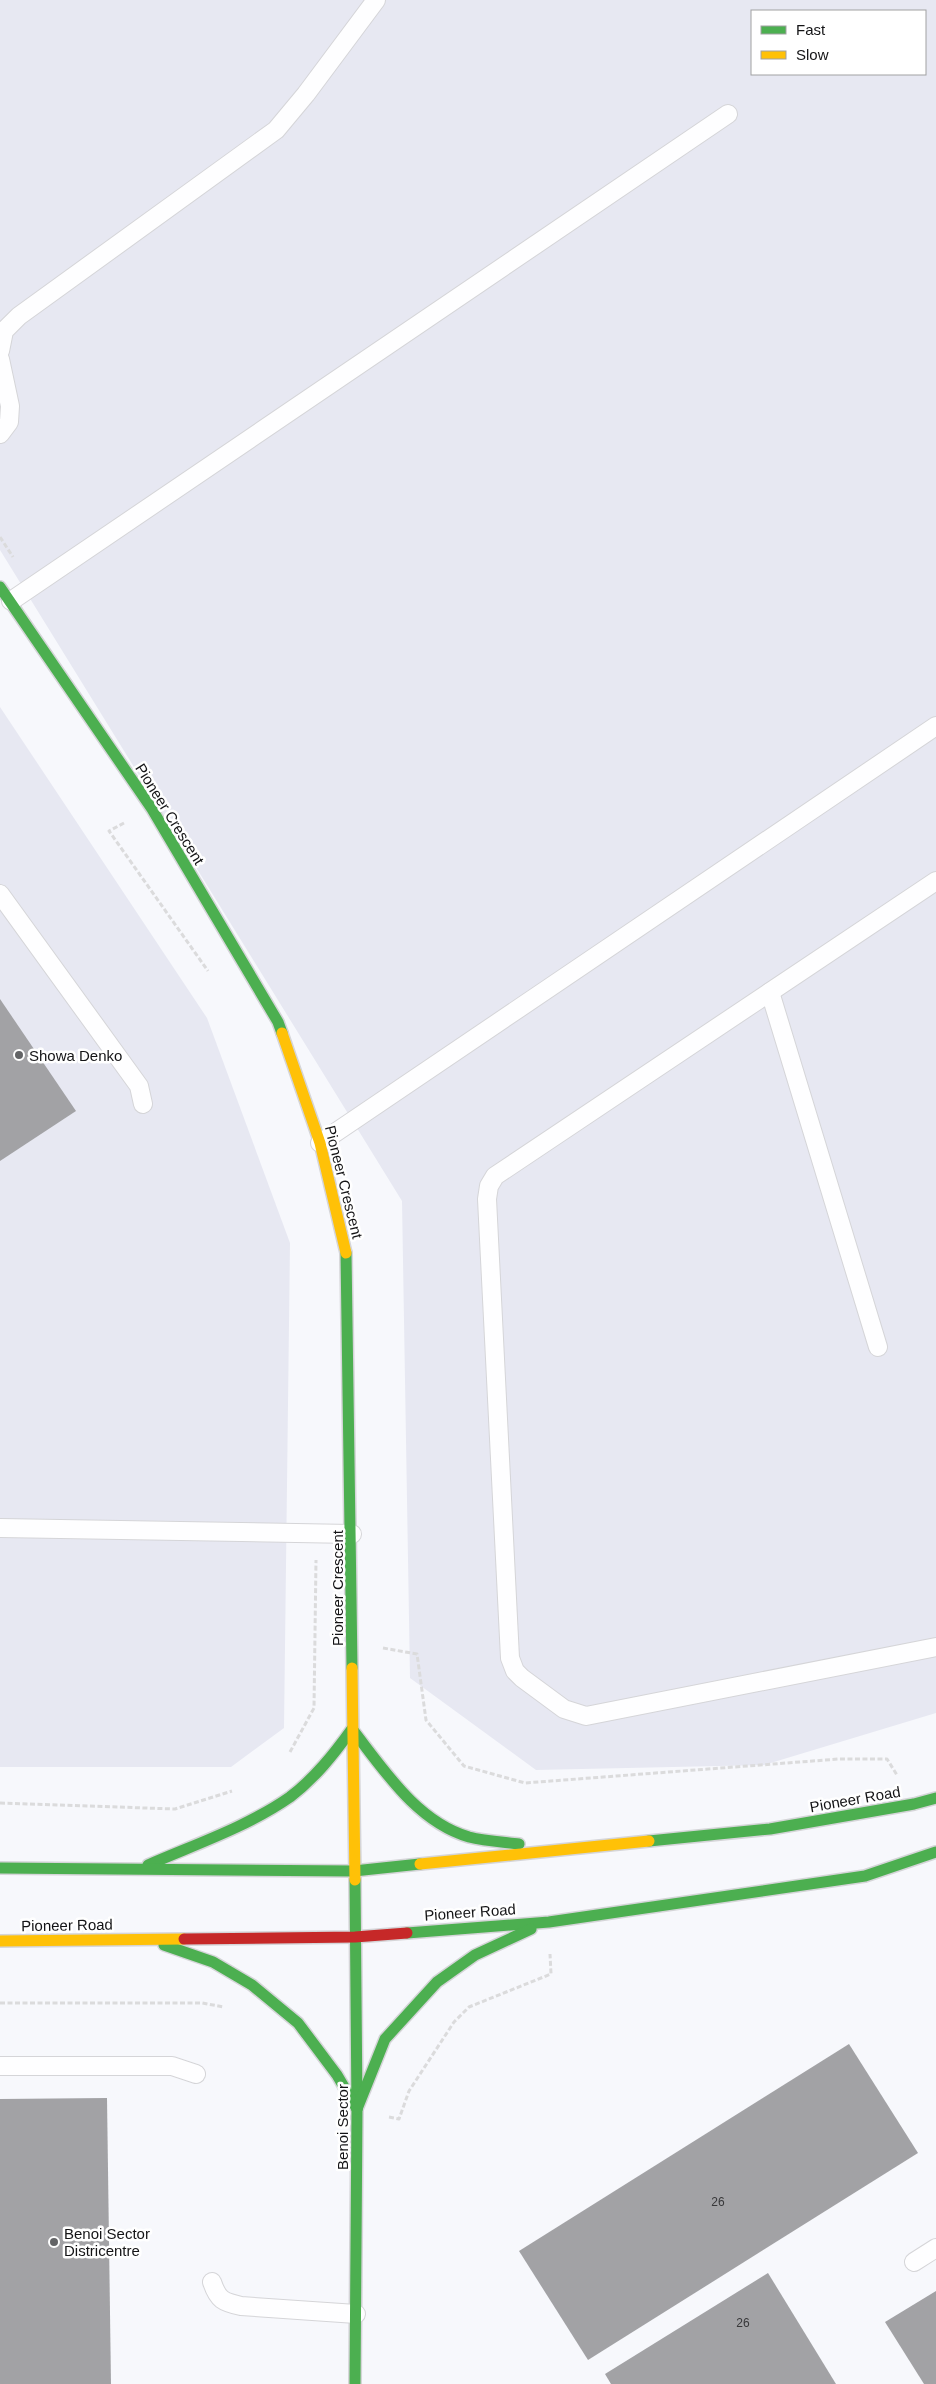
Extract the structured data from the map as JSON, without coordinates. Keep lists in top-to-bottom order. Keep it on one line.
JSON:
{"streets":{"main road":["Pioneer Crescent","Pioneer Road","Benoi Sector"]},"crossings":[["Pioneer Crescent","Pioneer Road"],["Pioneer Crescent","Benoi Sector"],["Pioneer Road","Benoi Sector"]],"places":["Showa Denko","Benoi Sector Districentre"],"house_numbers":["26","26"],"legend":["Fast","Slow"]}
